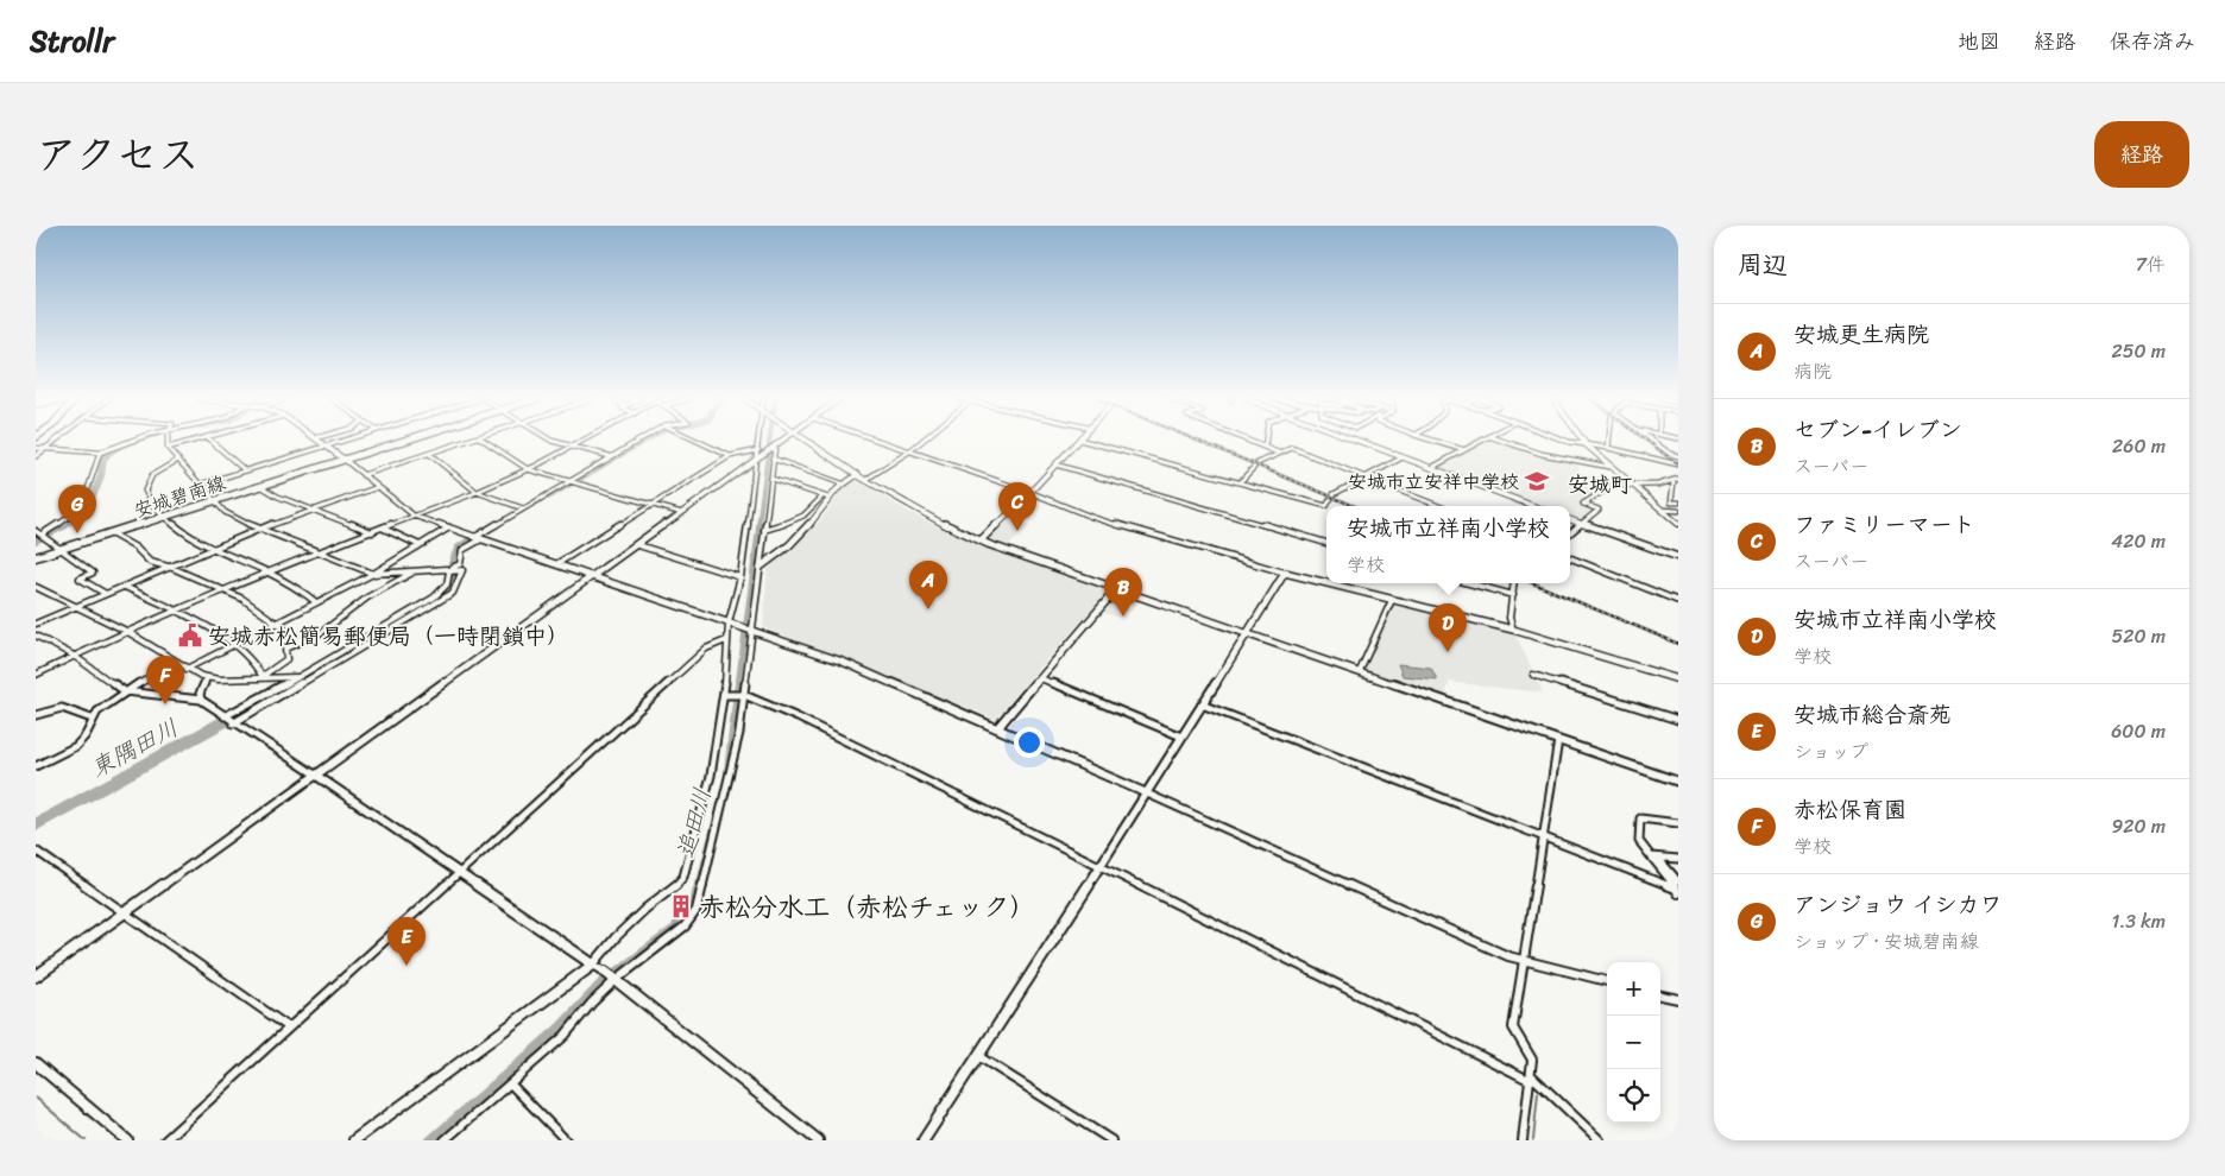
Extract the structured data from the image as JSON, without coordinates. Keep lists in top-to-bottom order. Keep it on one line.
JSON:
{"streets":{"main road":["安城碧南線"]},"districts":["安城町"],"water":["東隅田川","追田川"],"places":{"school or university":["安城市立安祥中学校"],"public building":["安城赤松簡易郵便局（一時閉鎖中）"],"building":["赤松分水工（赤松チェック）"]},"page":{"header":"Strollr","nav":["地図","経路","保存済み"],"title":"アクセス","buttons":"経路","heading":["周辺","7件"],"list":[{"mark":"A","name":"安城更生病院","note":"病院","value":"250 m"},{"mark":"B","name":"セブン-イレブン","note":"スーパー","value":"260 m"},{"mark":"C","name":"ファミリーマート","note":"スーパー","value":"420 m"},{"mark":"D","name":"安城市立祥南小学校","note":"学校","value":"520 m"},{"mark":"E","name":"安城市総合斎苑","note":"ショップ","value":"600 m"},{"mark":"F","name":"赤松保育園","note":"学校","value":"920 m"},{"mark":"G","name":"アンジョウ イシカワ","note":"ショップ · 安城碧南線","value":"1.3 km"}],"pins":["C","G","A","B","D","F","E"],"popup":["安城市立祥南小学校","学校"],"map_buttons":["+","−"]}}
